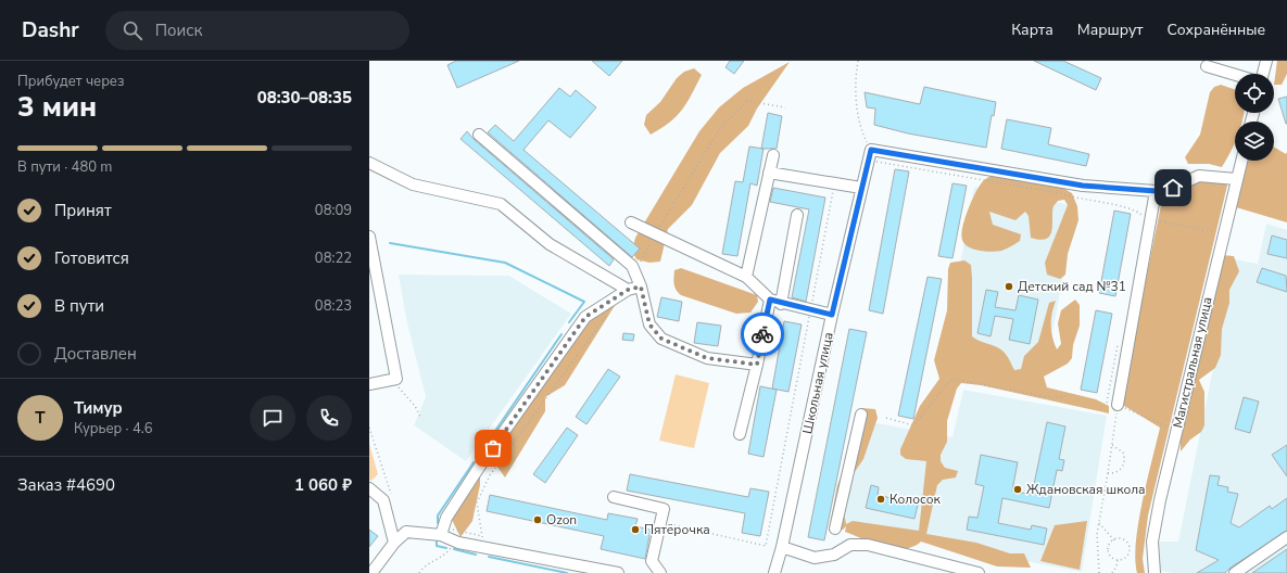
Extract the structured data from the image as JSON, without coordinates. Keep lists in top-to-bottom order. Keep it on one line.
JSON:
{"streets":{"street":["Магистральная улица","Школьная улица"]},"places":["Детский сад №31","Ждановская школа","Колосок","Ozon","Пятёрочка"],"page":{"header":"Dashr","search":"Поиск","nav":["Карта","Маршрут","Сохранённые"],"heading":["3 мин","Прибудет через","08:30–08:35"],"panel":["Тимур","Курьер · 4.6","Заказ #4690","1 060 ₽"],"bar":"В пути · 480 m","list":[["Принят","08:09"],["Готовится","08:22"],["В пути","08:23"],"Доставлен"],"round":"Т"}}
